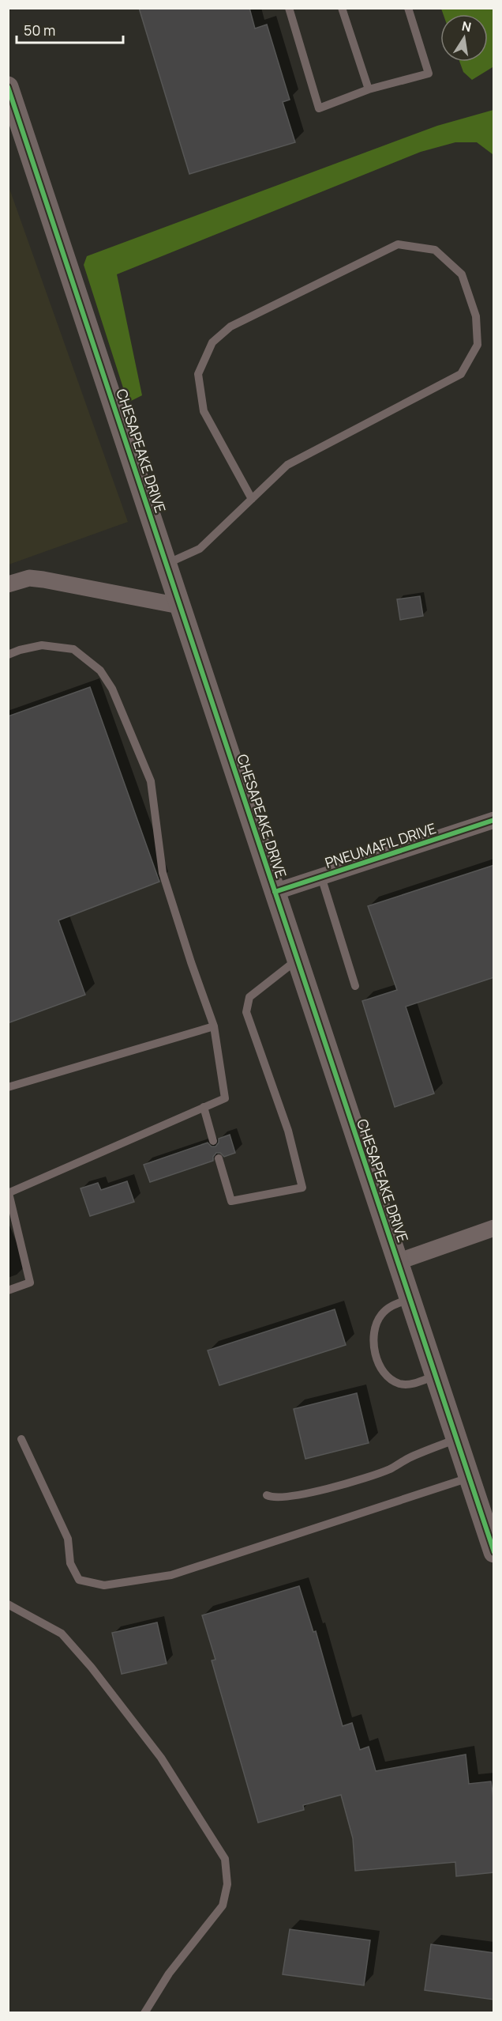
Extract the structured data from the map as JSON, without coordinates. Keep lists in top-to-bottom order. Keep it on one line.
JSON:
{"streets":{"street":["CHESAPEAKE DRIVE","PNEUMAFIL DRIVE"]},"crossings":[["CHESAPEAKE DRIVE","PNEUMAFIL DRIVE"]],"scale_bar":"50 m","north":"top"}
